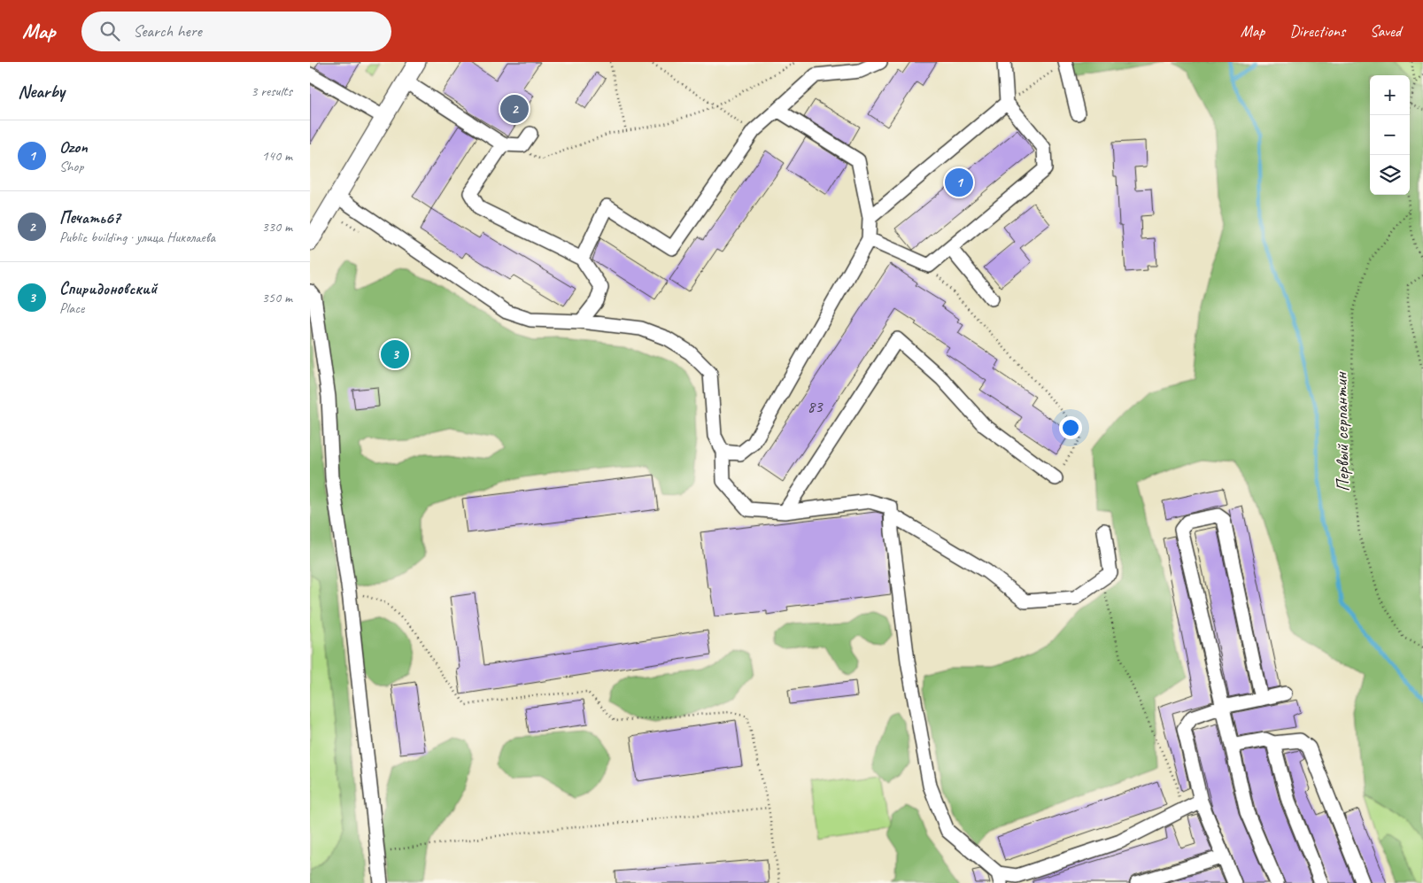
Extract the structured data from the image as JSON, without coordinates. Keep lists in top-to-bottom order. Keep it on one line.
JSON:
{"streets":{"path":["Первый серпантин"]},"house_numbers":["83"],"page":{"header":"Map","search":"Search here","nav":["Map","Directions","Saved"],"heading":["Nearby","3 results"],"map_buttons":["+","−"],"pins":["2","1","3"],"list":[{"mark":"1","name":"Ozon","note":"Shop","value":"140 m"},{"mark":"2","name":"Печать67","note":"Public building · улица Николаева","value":"330 m"},{"mark":"3","name":"Спиридоновский","note":"Place","value":"350 m"}]}}
